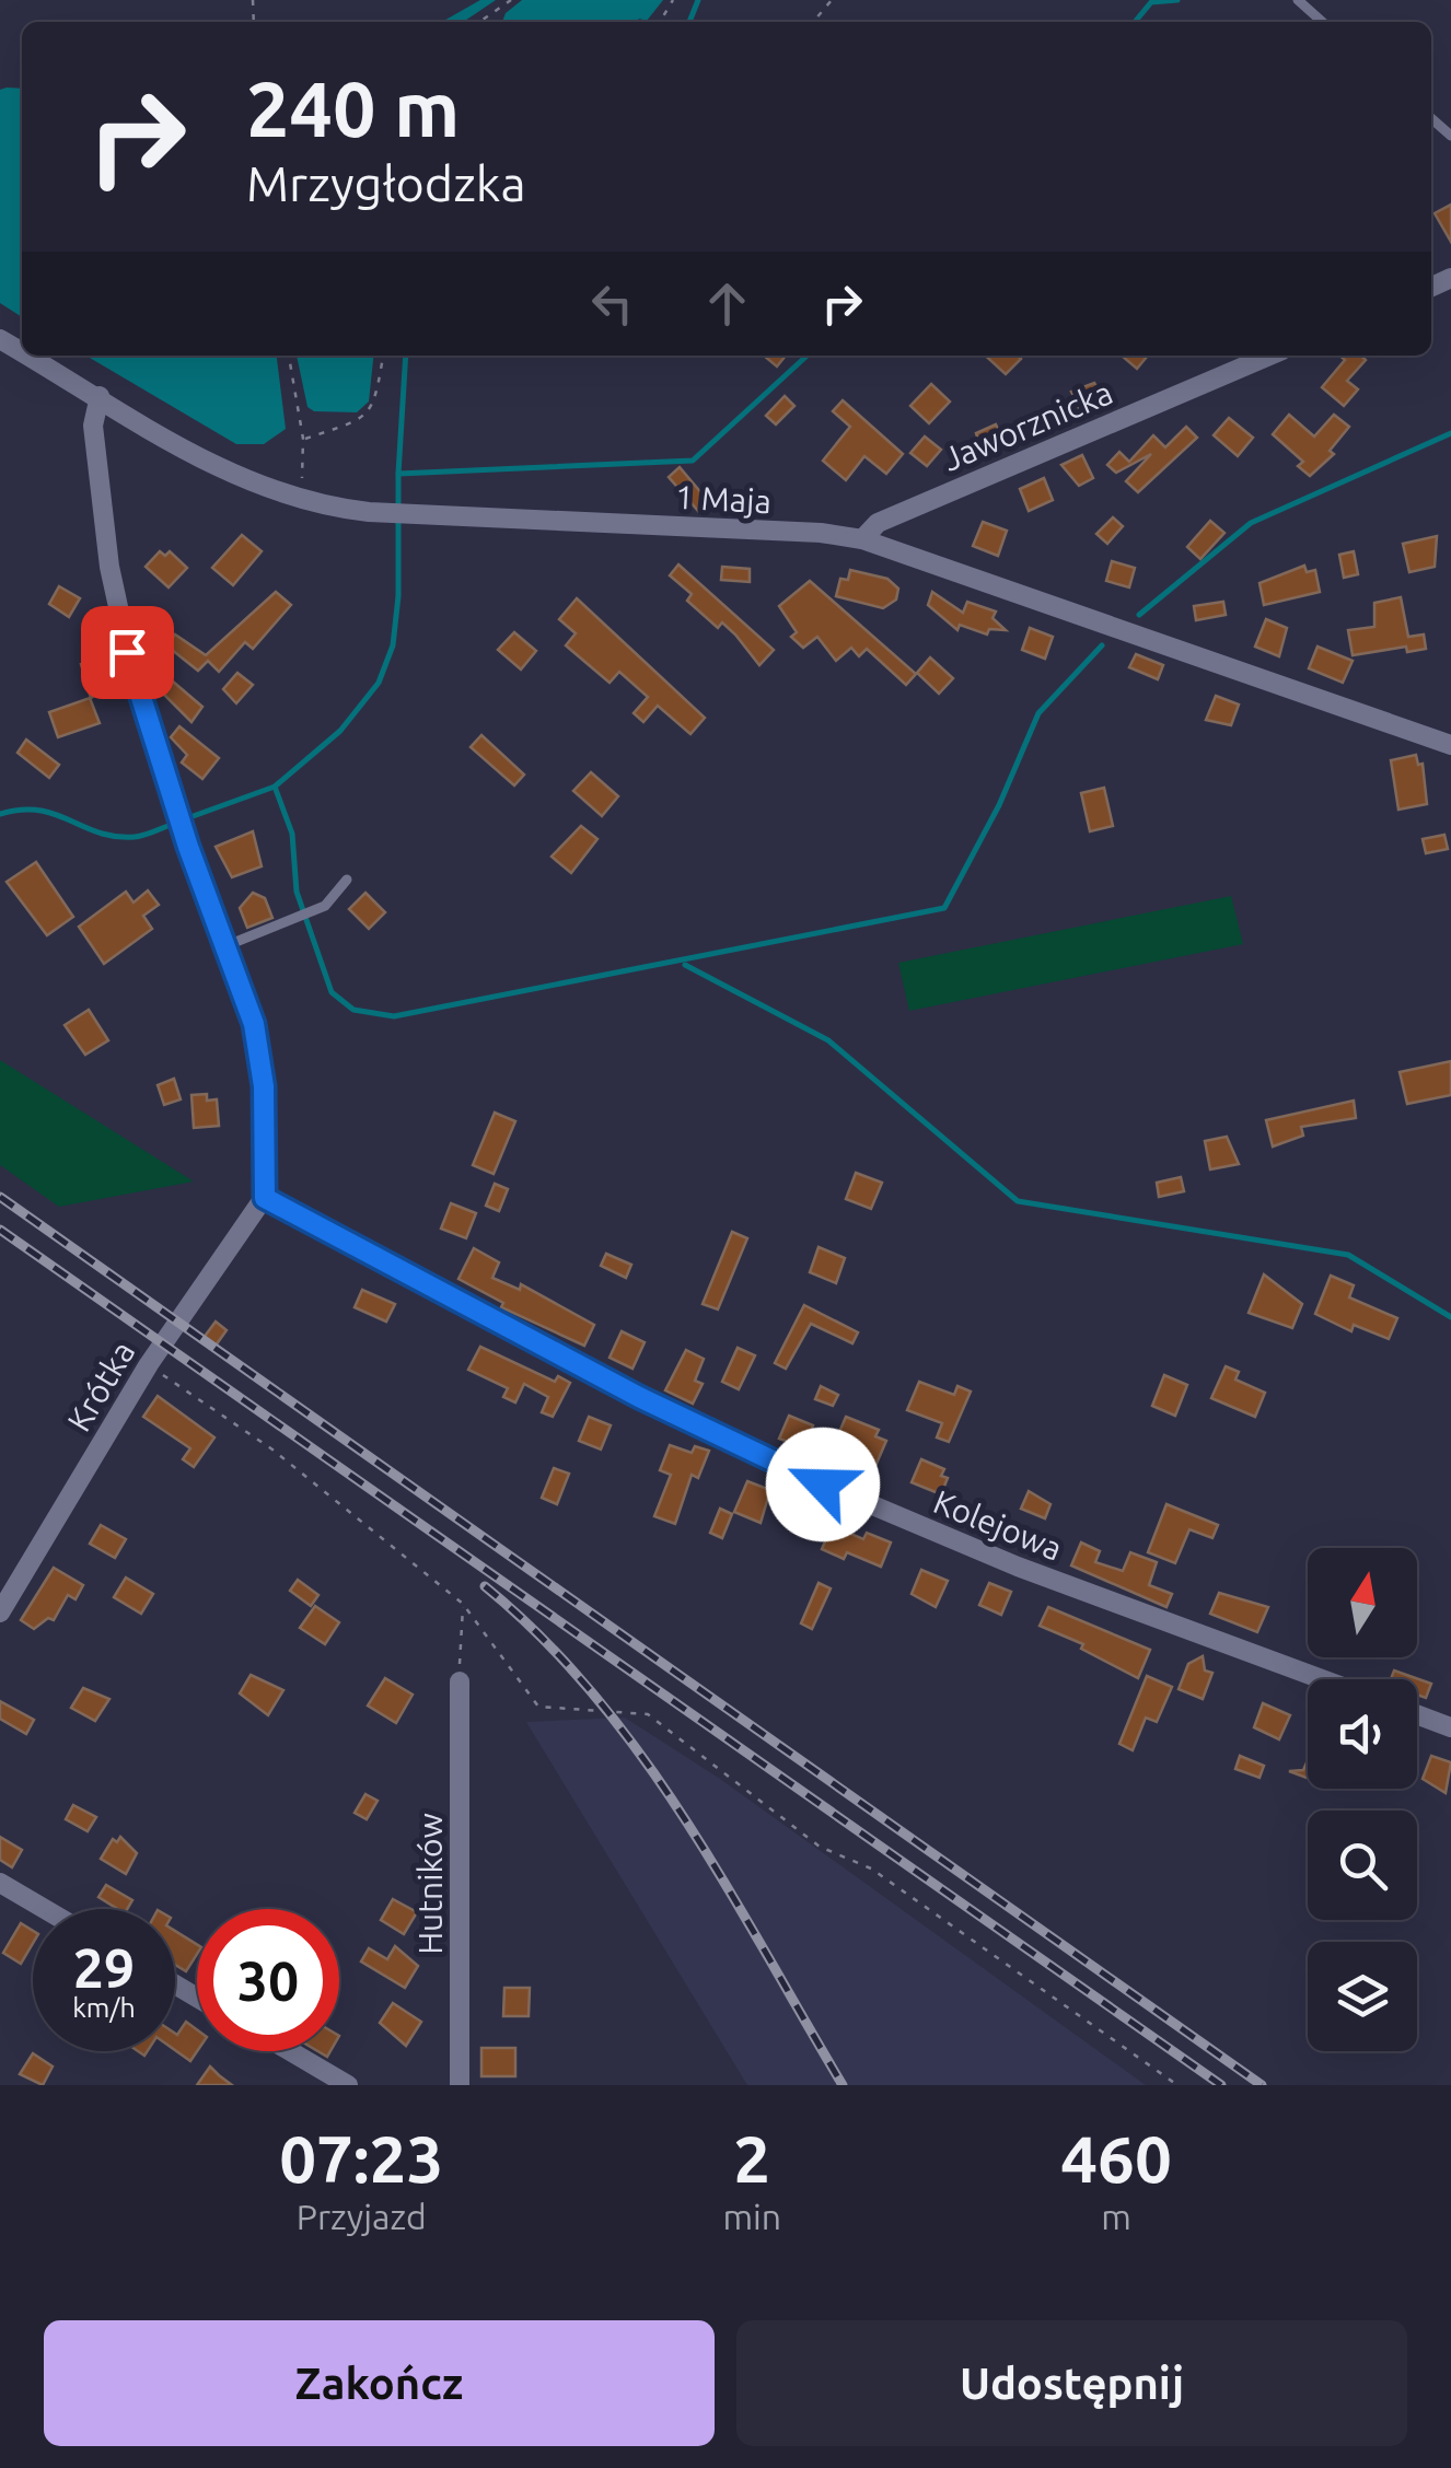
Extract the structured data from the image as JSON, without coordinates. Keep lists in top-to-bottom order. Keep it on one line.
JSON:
{"streets":{"street":["Jaworznicka","1 Maja","Krótka","Kolejowa","Hutników"]},"crossings":[["Jaworznicka","1 Maja"],["Krótka","Kolejowa"]],"north":"top","page":{"turn":["240 m","Mrzygłodzka"],"speed":"29 km/h","limit":"30","eta":["07:23","Przyjazd","2","min","460","m"],"buttons":["Zakończ","Udostępnij"]}}
